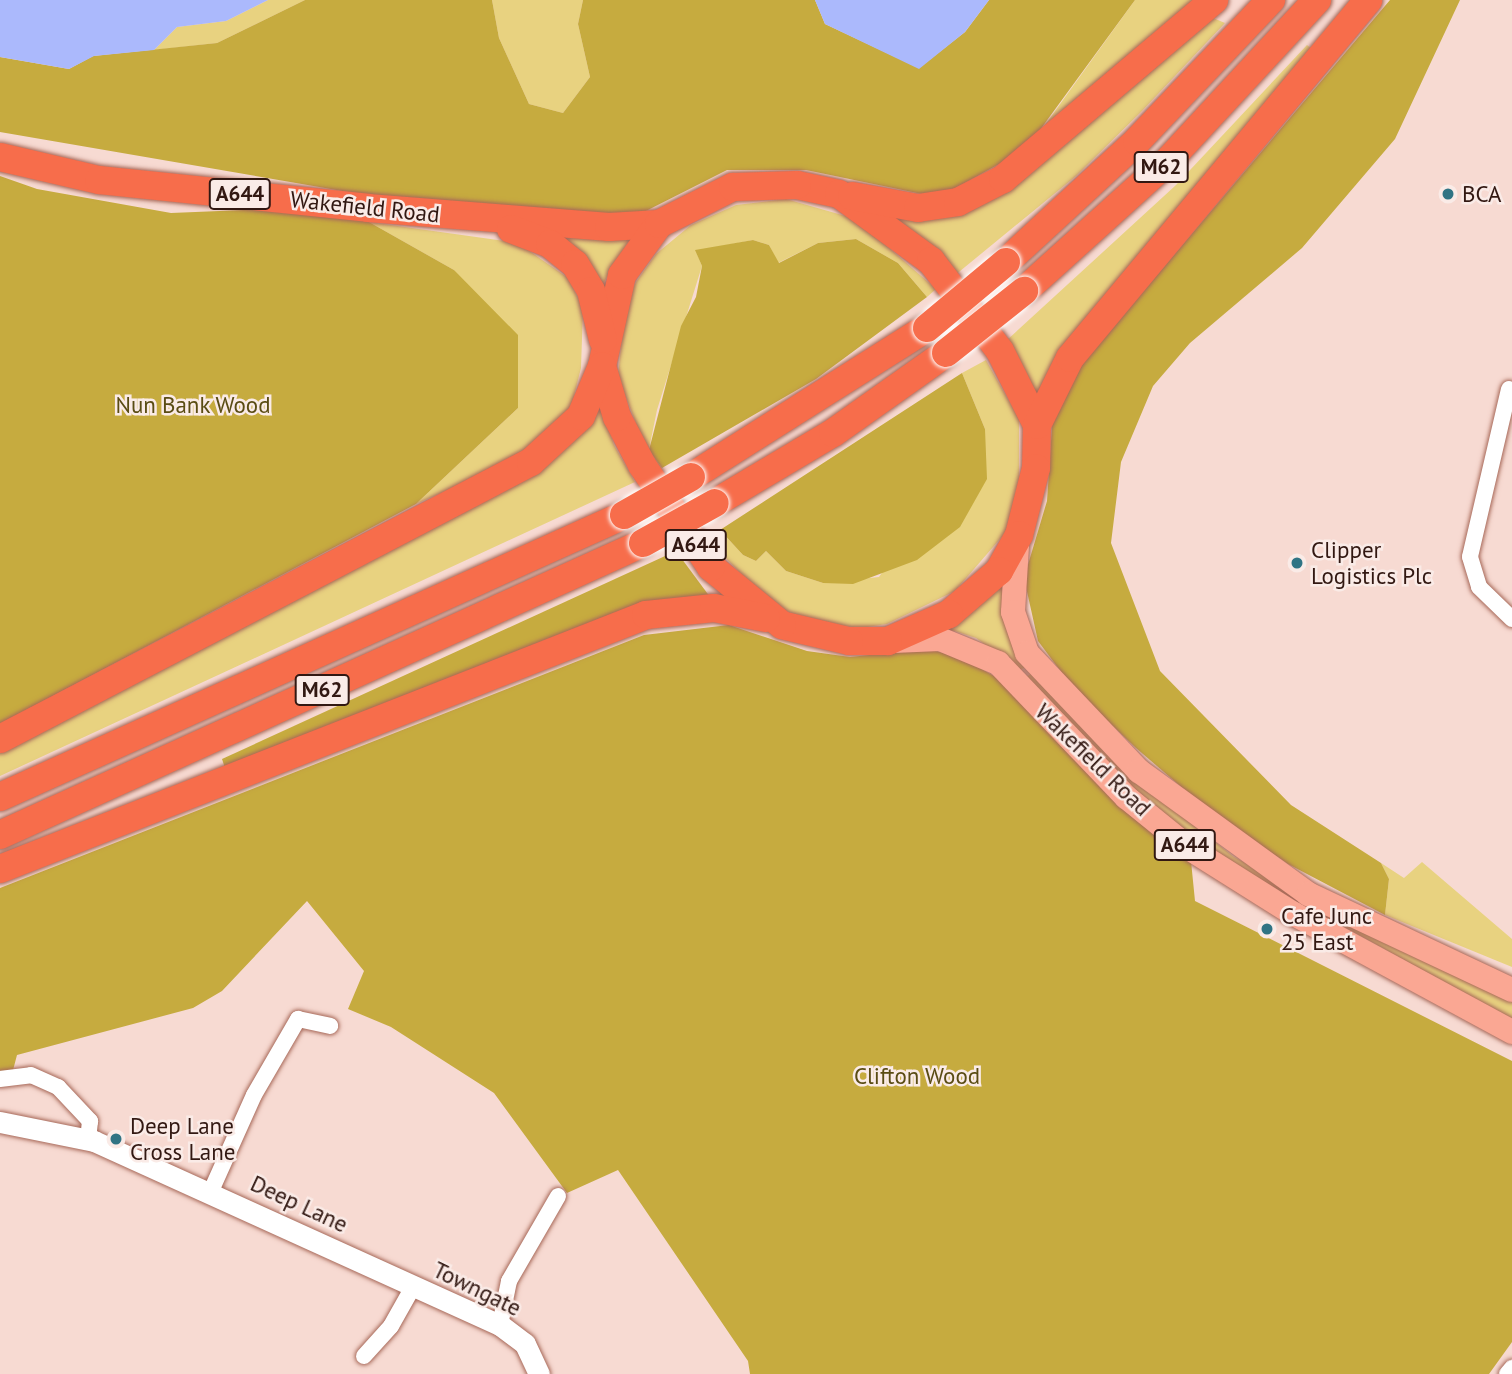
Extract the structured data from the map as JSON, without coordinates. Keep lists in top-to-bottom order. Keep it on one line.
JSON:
{"streets":{"highway":["M62","A644","Wakefield Road"],"street":["Deep Lane","Towngate"]},"crossings":[["A644","Wakefield Road"],["Deep Lane","Towngate"]],"parks":["Nun Bank Wood","Clifton Wood"],"places":["BCA","Clipper Logistics Plc","Cafe Junc 25 East","Deep Lane Cross Lane"]}
